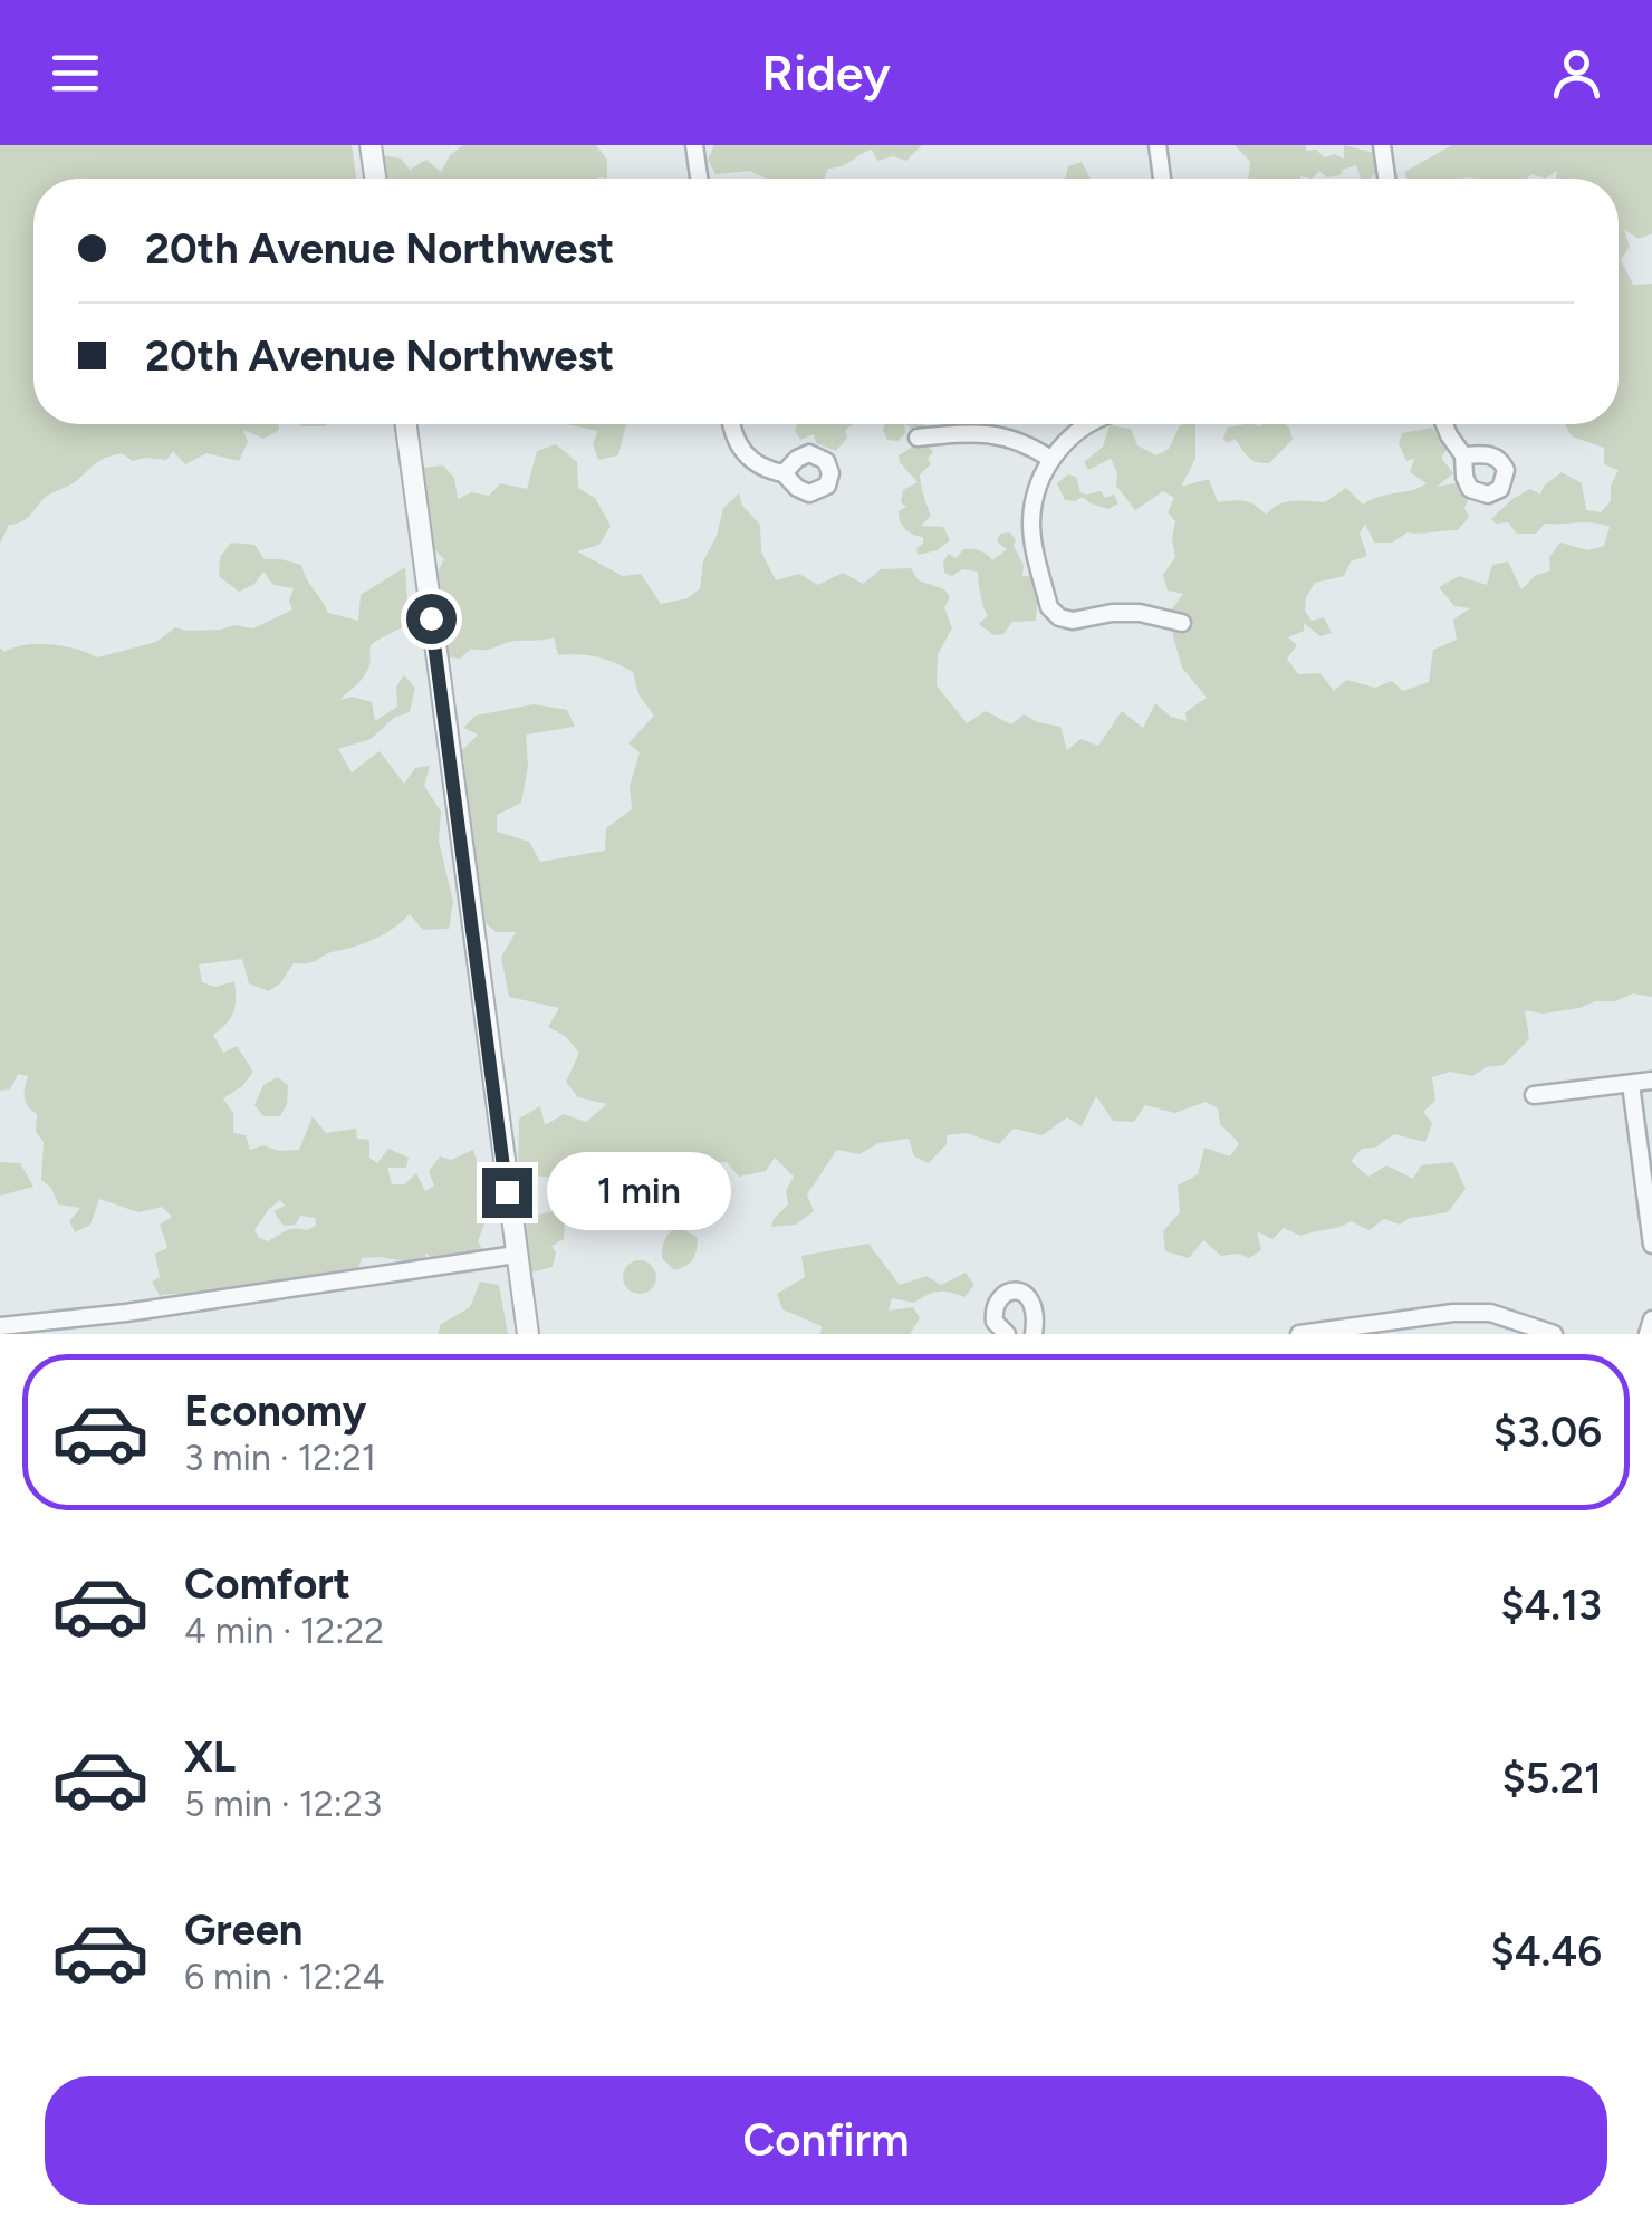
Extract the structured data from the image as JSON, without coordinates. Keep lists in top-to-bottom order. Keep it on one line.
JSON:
{"page":{"header":"Ridey","banner":["20th Avenue Northwest","20th Avenue Northwest"],"bubble":"1 min","list":[{"name":"Economy","note":"3 min · 12:21","value":"$3.06"},{"name":"Comfort","note":"4 min · 12:22","value":"$4.13"},{"name":"XL","note":"5 min · 12:23","value":"$5.21"},{"name":"Green","note":"6 min · 12:24","value":"$4.46"}],"buttons":"Confirm"}}
